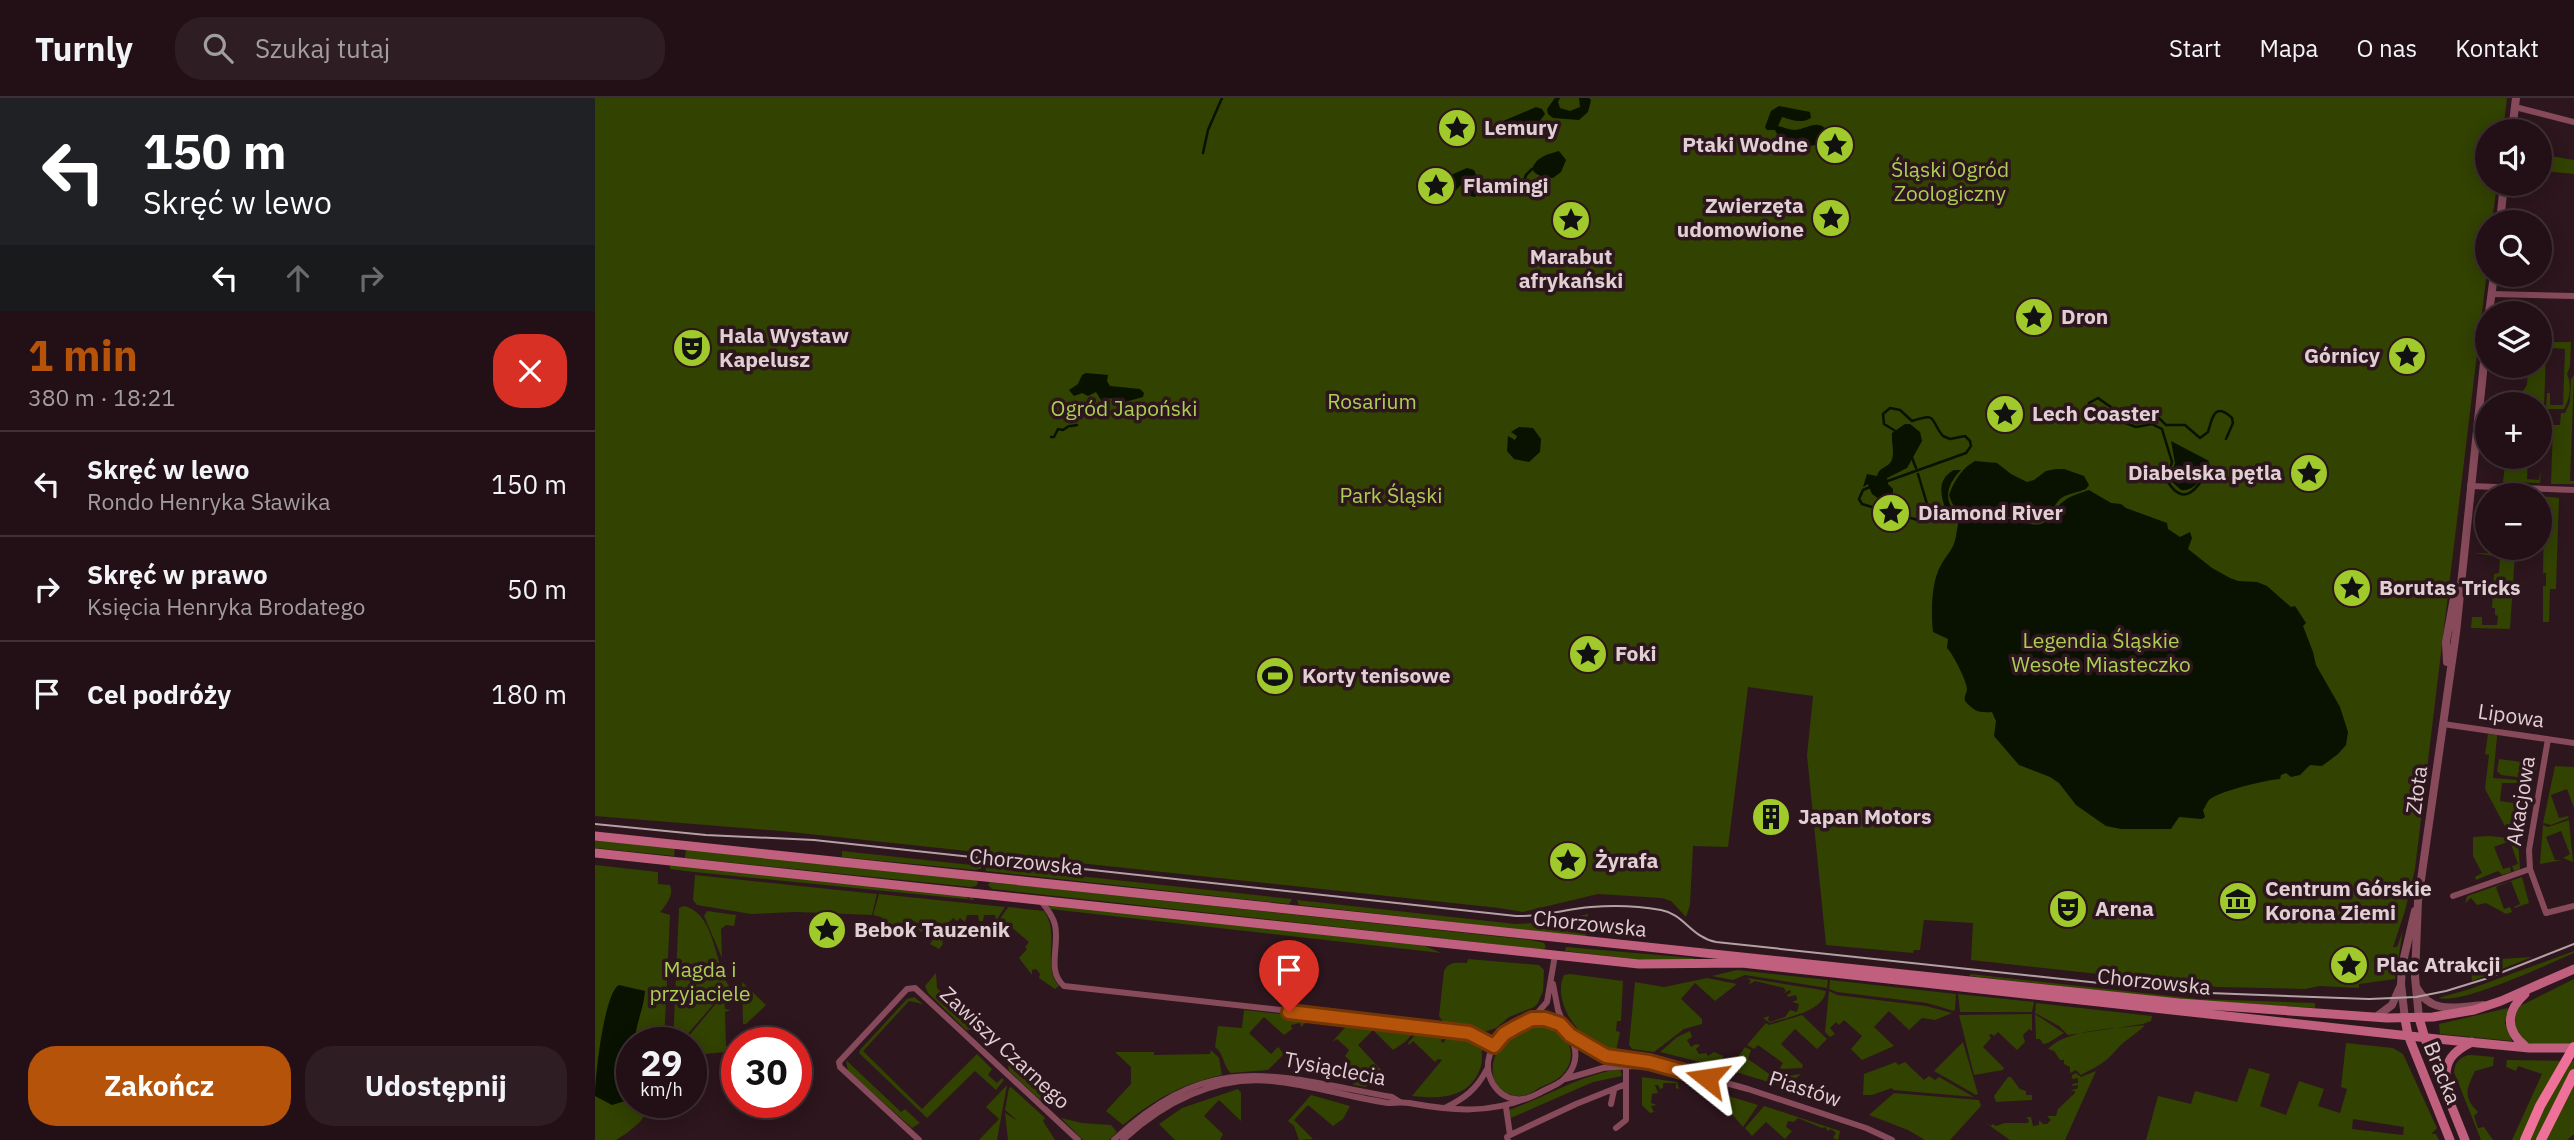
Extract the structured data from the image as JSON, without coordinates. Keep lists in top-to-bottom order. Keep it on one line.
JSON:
{"streets":{"main road":["Złota","Chorzowska","Bracka"],"street":["Lipowa","Akacjowa","Zawiszy Czarnego","Tysiąclecia","Piastów"]},"crossings":[["Lipowa","Złota"],["Lipowa","Akacjowa"],["Złota","Chorzowska"],["Złota","Bracka"],["Chorzowska","Bracka"],["Tysiąclecia","Piastów"]],"parks":["Śląski Ogród Zoologiczny","Rosarium","Ogród Japoński","Park Śląski","Legendia Śląskie Wesołe Miasteczko","Magda i przyjaciele"],"places":{"place":["Lemury","Ptaki Wodne","Flamingi","Zwierzęta udomowione","Marabut afrykański","Dron","Górnicy","Lech Coaster","Diabelska pętla","Diamond River","Borutas Tricks","Foki","Żyrafa","Bebok Tauzenik","Plac Atrakcji"],"theatre":["Hala Wystaw Kapelusz","Arena"],"sports":["Korty tenisowe"],"building":["Japan Motors"],"museum":["Centrum Górskie Korona Ziemi"]},"page":{"header":"Turnly","search":"Szukaj tutaj","nav":["Start","Mapa","O nas","Kontakt"],"turn":["150 m","Skręć w lewo"],"map_buttons":["+","−"],"heading":["1 min","380 m · 18:21"],"list":[{"name":"Skręć w lewo","note":"Rondo Henryka Sławika","value":"150 m"},{"name":"Skręć w prawo","note":"Księcia Henryka Brodatego","value":"50 m"},{"name":"Cel podróży","value":"180 m"}],"speed":"29 km/h","limit":"30","buttons":["Zakończ","Udostępnij"]}}
